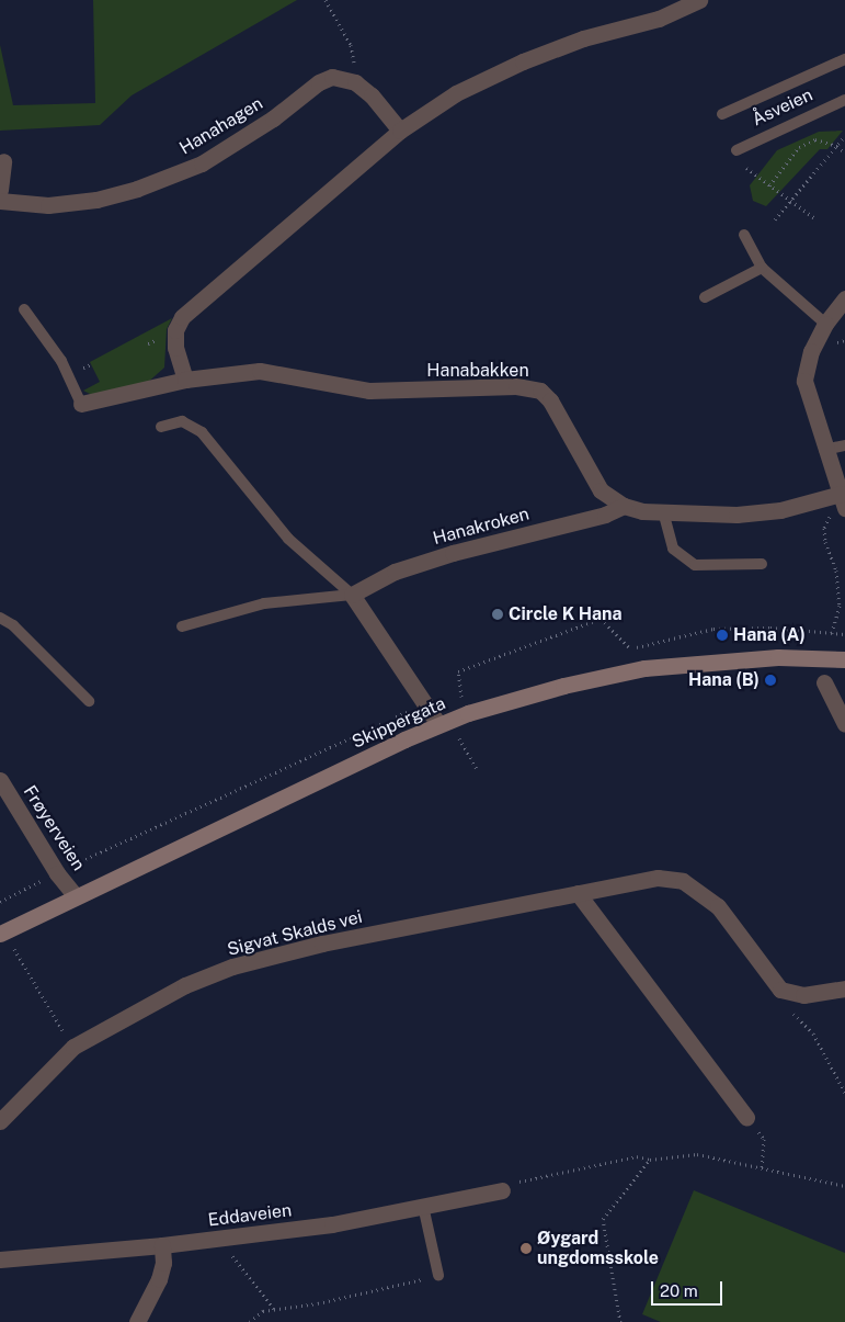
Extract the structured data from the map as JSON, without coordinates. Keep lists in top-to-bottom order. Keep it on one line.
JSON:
{"streets":{"main road":["Skippergata"],"street":["Hanahagen","Hanabakken","Hanakroken","Frøyerveien","Sigvat Skalds vei","Eddaveien"],"lane":["Åsveien"]},"crossings":[["Hanabakken","Hanakroken"],["Skippergata","Frøyerveien"]],"places":["Circle K Hana","Hana (A)","Hana (B)","Øygard ungdomsskole"],"scale_bar":"20 m"}
